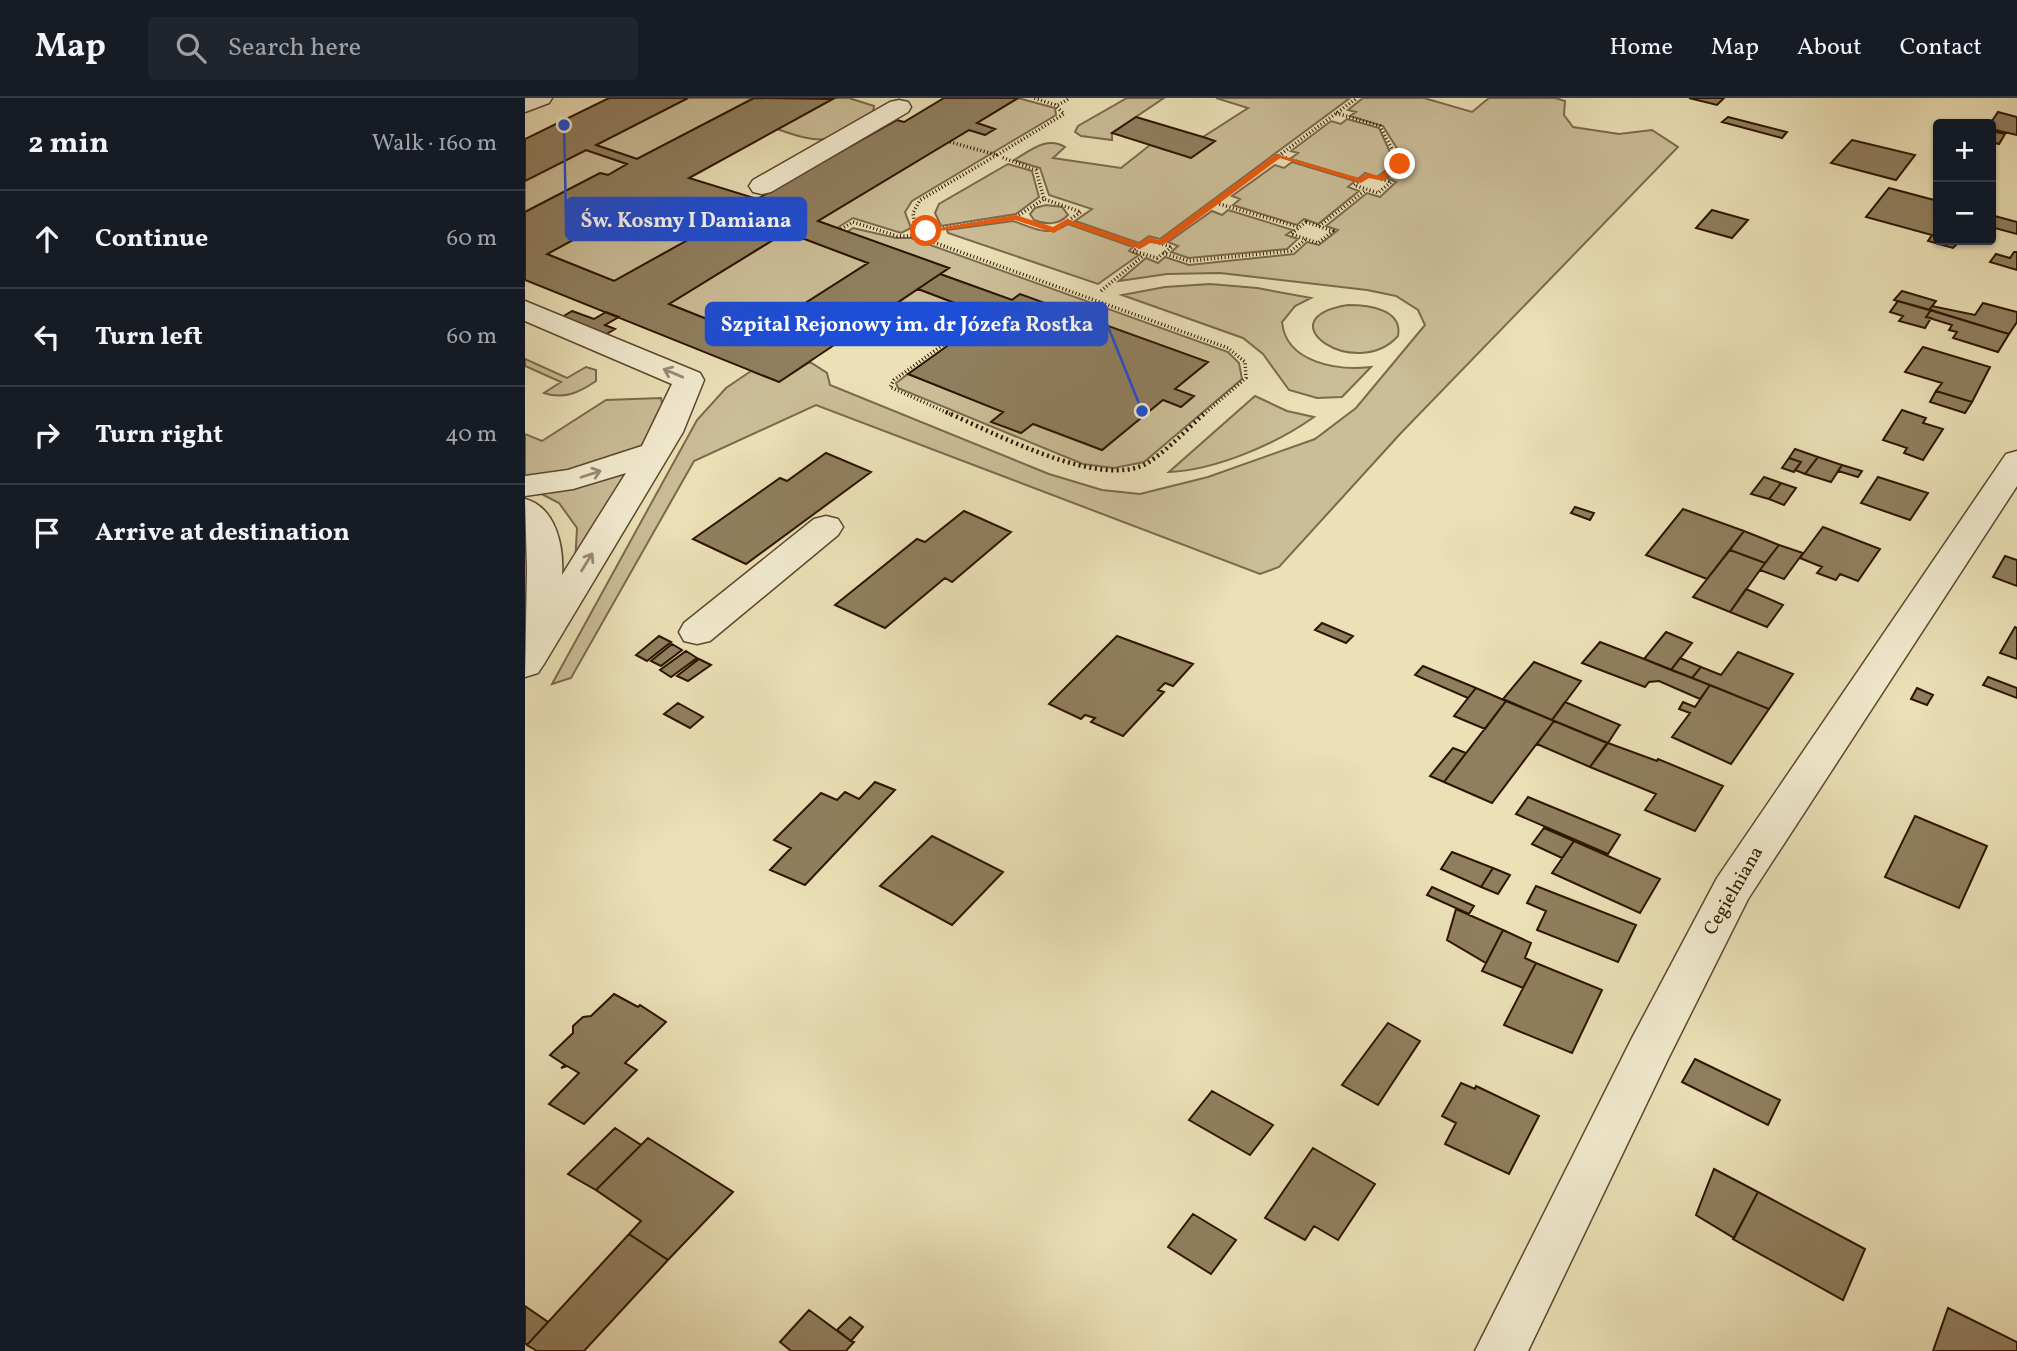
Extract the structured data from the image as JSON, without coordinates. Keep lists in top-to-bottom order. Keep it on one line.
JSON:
{"streets":{"street":["Cegielniana"]},"places":["Św. Kosmy I Damiana","Szpital Rejonowy im. dr Józefa Rostka"],"page":{"header":"Map","search":"Search here","nav":["Home","Map","About","Contact"],"heading":["2 min","Walk · 160 m"],"map_buttons":["+","−"],"list":[["Continue","60 m"],["Turn left","60 m"],["Turn right","40 m"],"Arrive at destination"]}}
